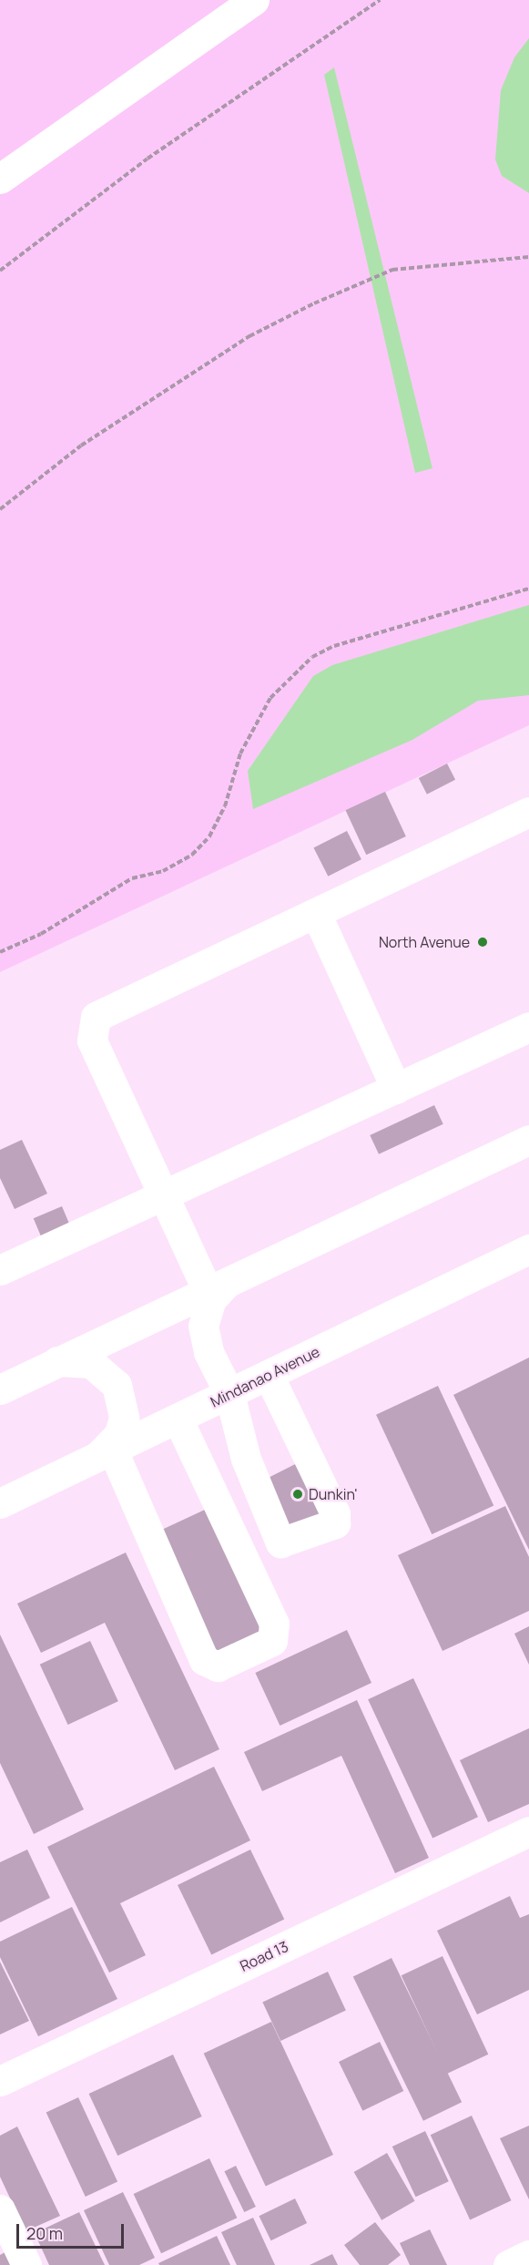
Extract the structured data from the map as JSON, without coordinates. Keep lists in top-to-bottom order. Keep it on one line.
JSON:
{"streets":{"main road":["Mindanao Avenue","Road 13"]},"places":["North Avenue","Dunkin'"],"scale_bar":"20 m"}
